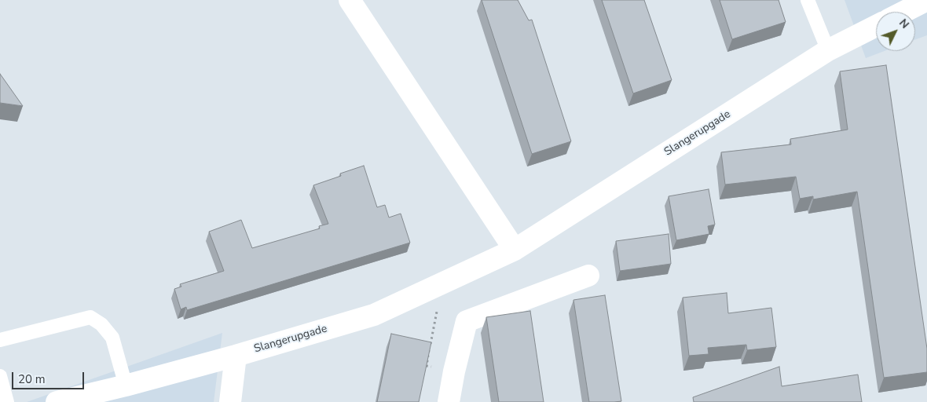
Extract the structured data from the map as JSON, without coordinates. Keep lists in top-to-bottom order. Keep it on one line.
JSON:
{"streets":{"street":["Slangerupgade"]},"scale_bar":"20 m","north":"top right"}
